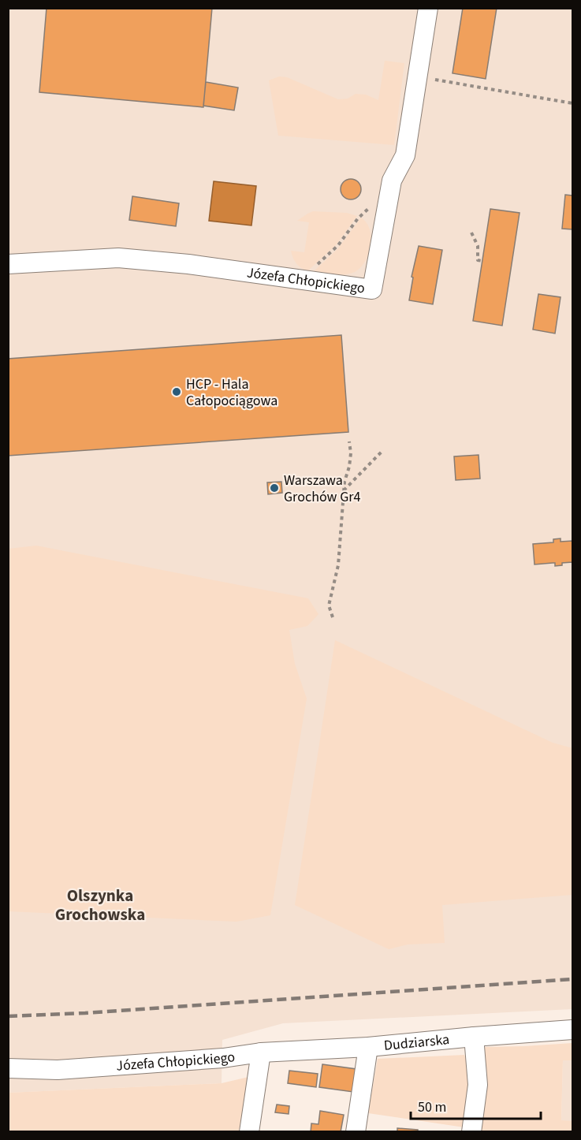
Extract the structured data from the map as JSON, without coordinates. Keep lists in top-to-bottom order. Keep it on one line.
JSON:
{"streets":{"street":["Józefa Chłopickiego","Dudziarska"]},"crossings":[["Józefa Chłopickiego","Dudziarska"]],"districts":["Olszynka Grochowska"],"places":["HCP - Hala Całopociągowa","Warszawa Grochów Gr4"],"scale_bar":"50 m"}
